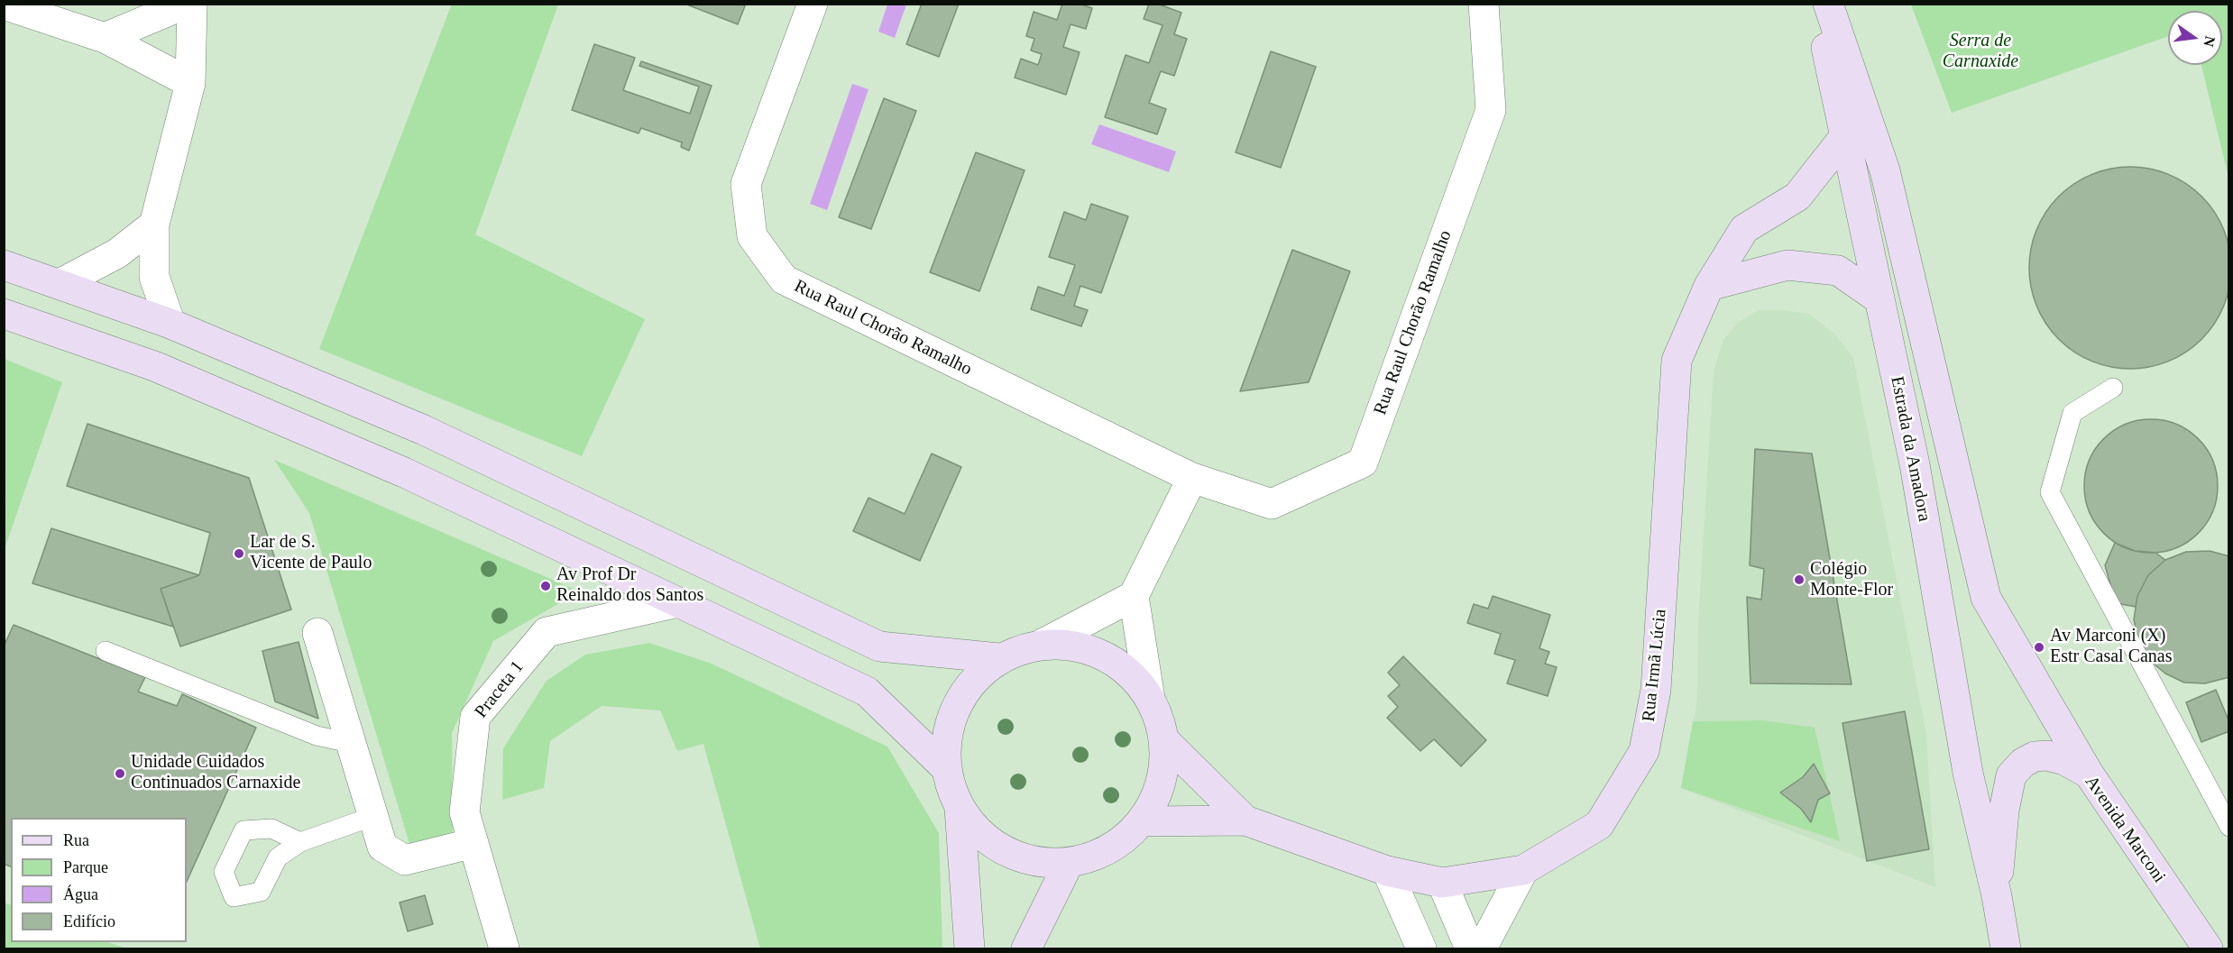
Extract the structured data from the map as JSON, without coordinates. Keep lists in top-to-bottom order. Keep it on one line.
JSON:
{"streets":{"street":["Rua Raul Chorão Ramalho","Estrada da Amadora","Rua Irmã Lúcia","Praceta 1","Avenida Marconi"]},"crossings":[["Estrada da Amadora","Rua Irmã Lúcia"],["Estrada da Amadora","Avenida Marconi"]],"parks":["Serra de Carnaxide"],"places":["Lar de S. Vicente de Paulo","Colégio Monte-Flor","Av Prof Dr Reinaldo dos Santos","Av Marconi (X) Estr Casal Canas","Unidade Cuidados Continuados Carnaxide"],"legend":["Rua","Parque","Água","Edifício"],"north":"right"}
